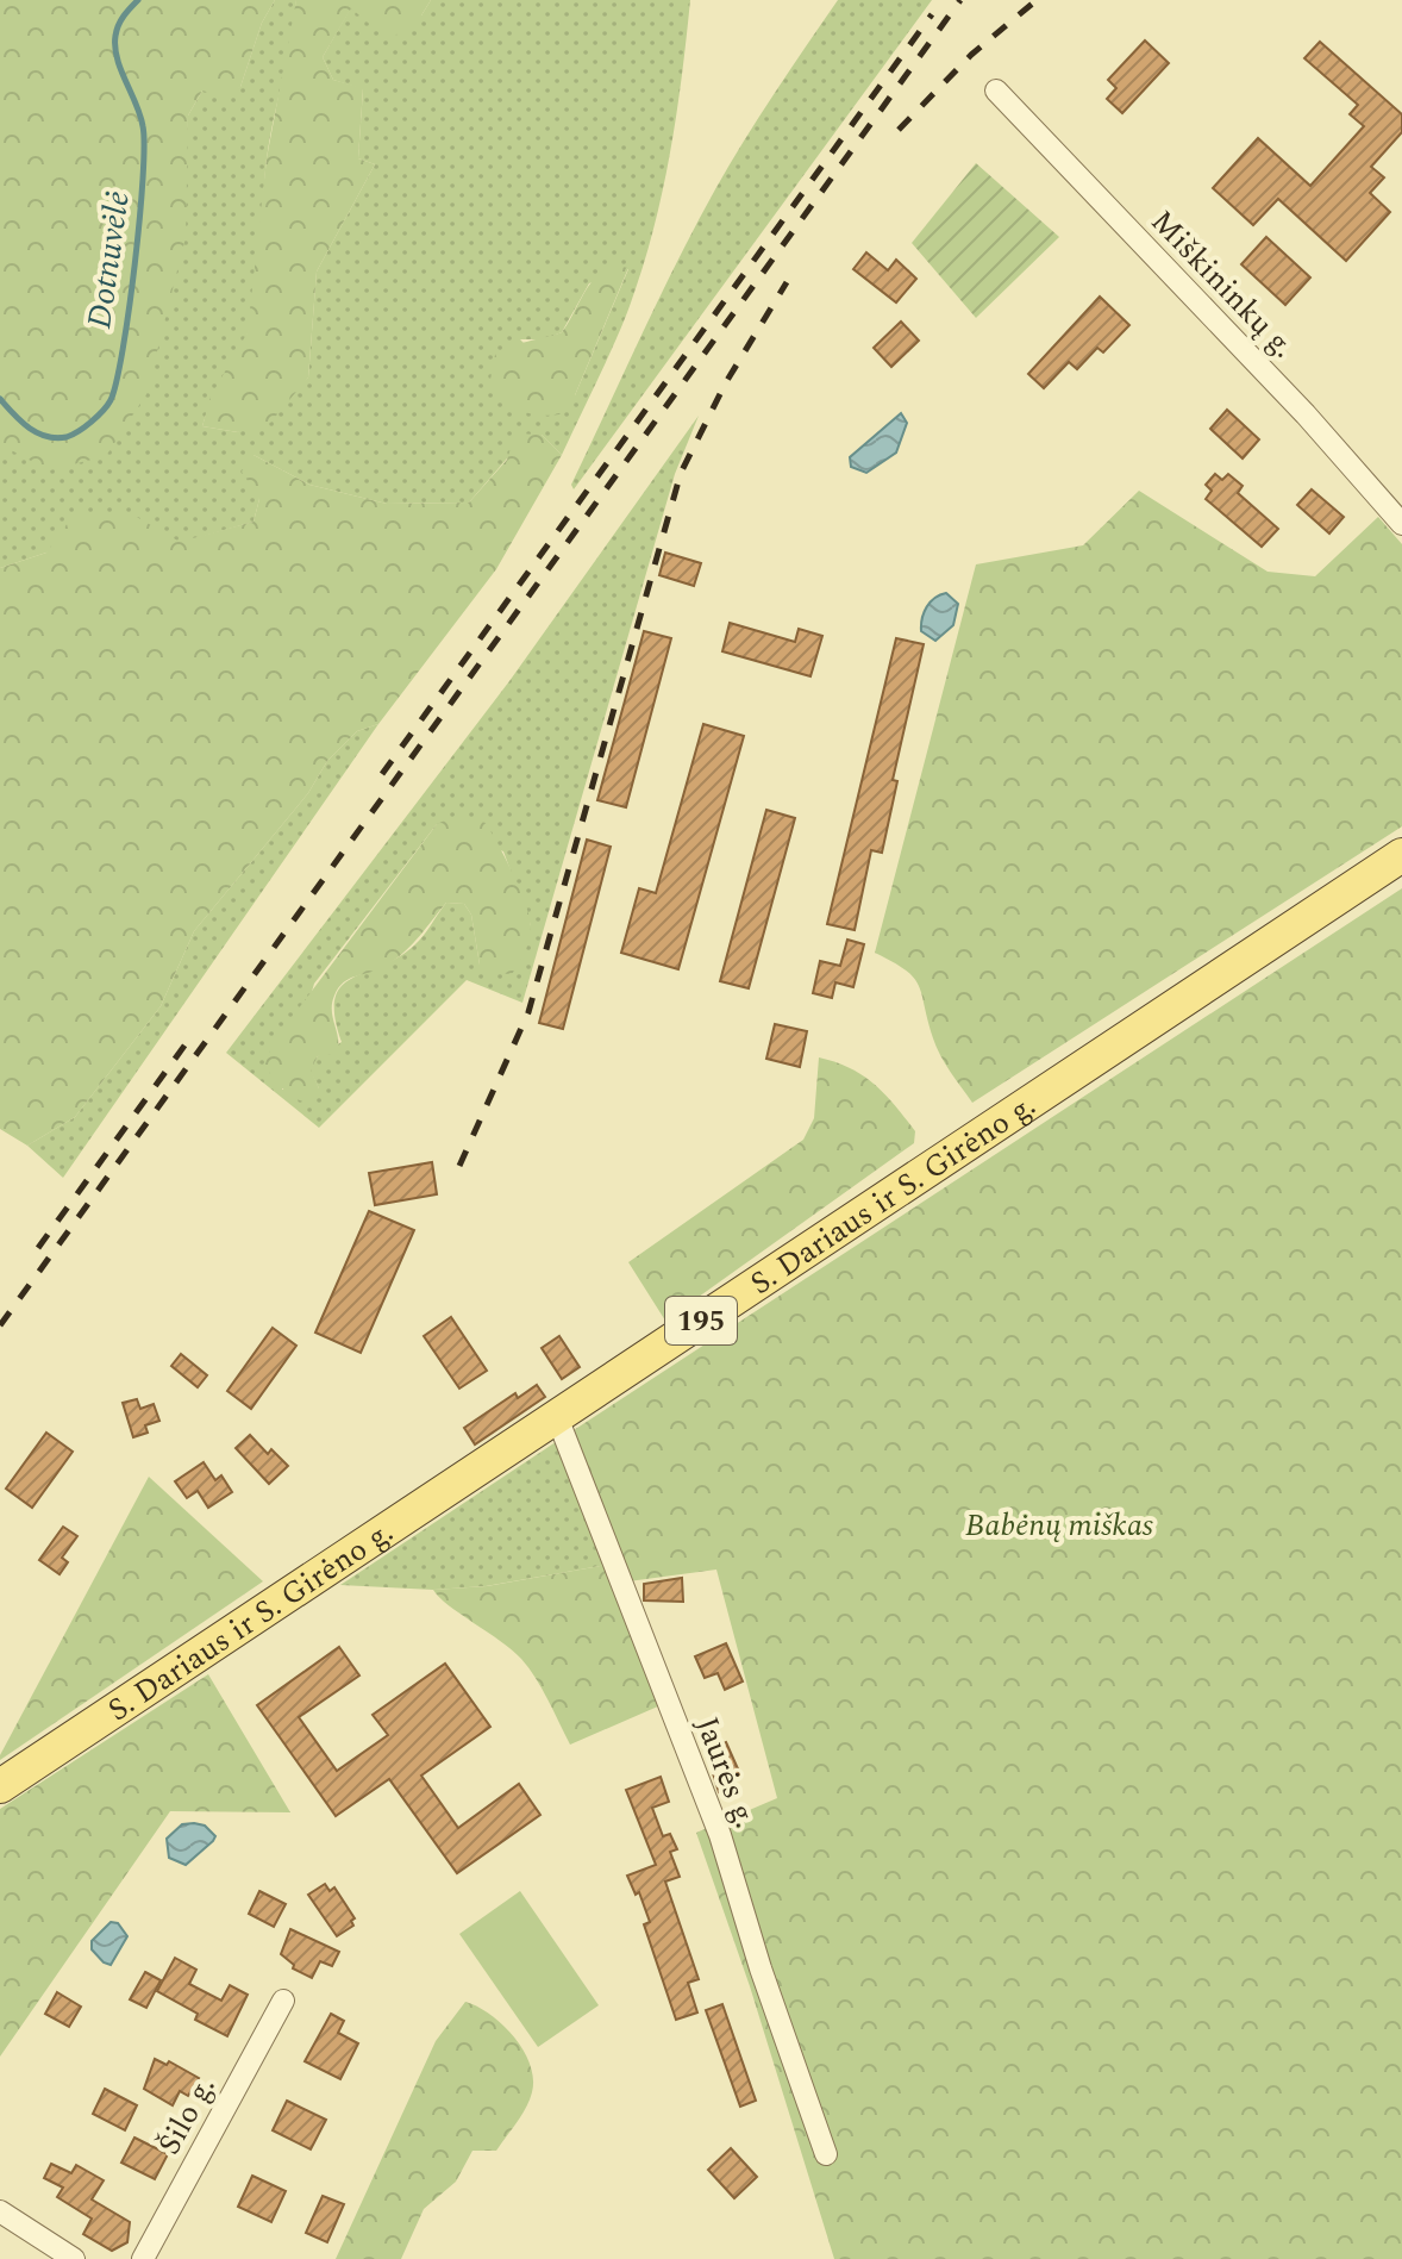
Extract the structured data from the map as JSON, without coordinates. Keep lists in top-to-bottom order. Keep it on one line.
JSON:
{"streets":{"main road":["S. Dariaus ir S. Girėno g.","195"],"street":["Miškininkų g.","Jaurės g.","Šilo g."]},"crossings":[["S. Dariaus ir S. Girėno g.","Jaurės g."]],"water":["Dotnuvėlė"],"parks":["Babėnų miškas"]}
